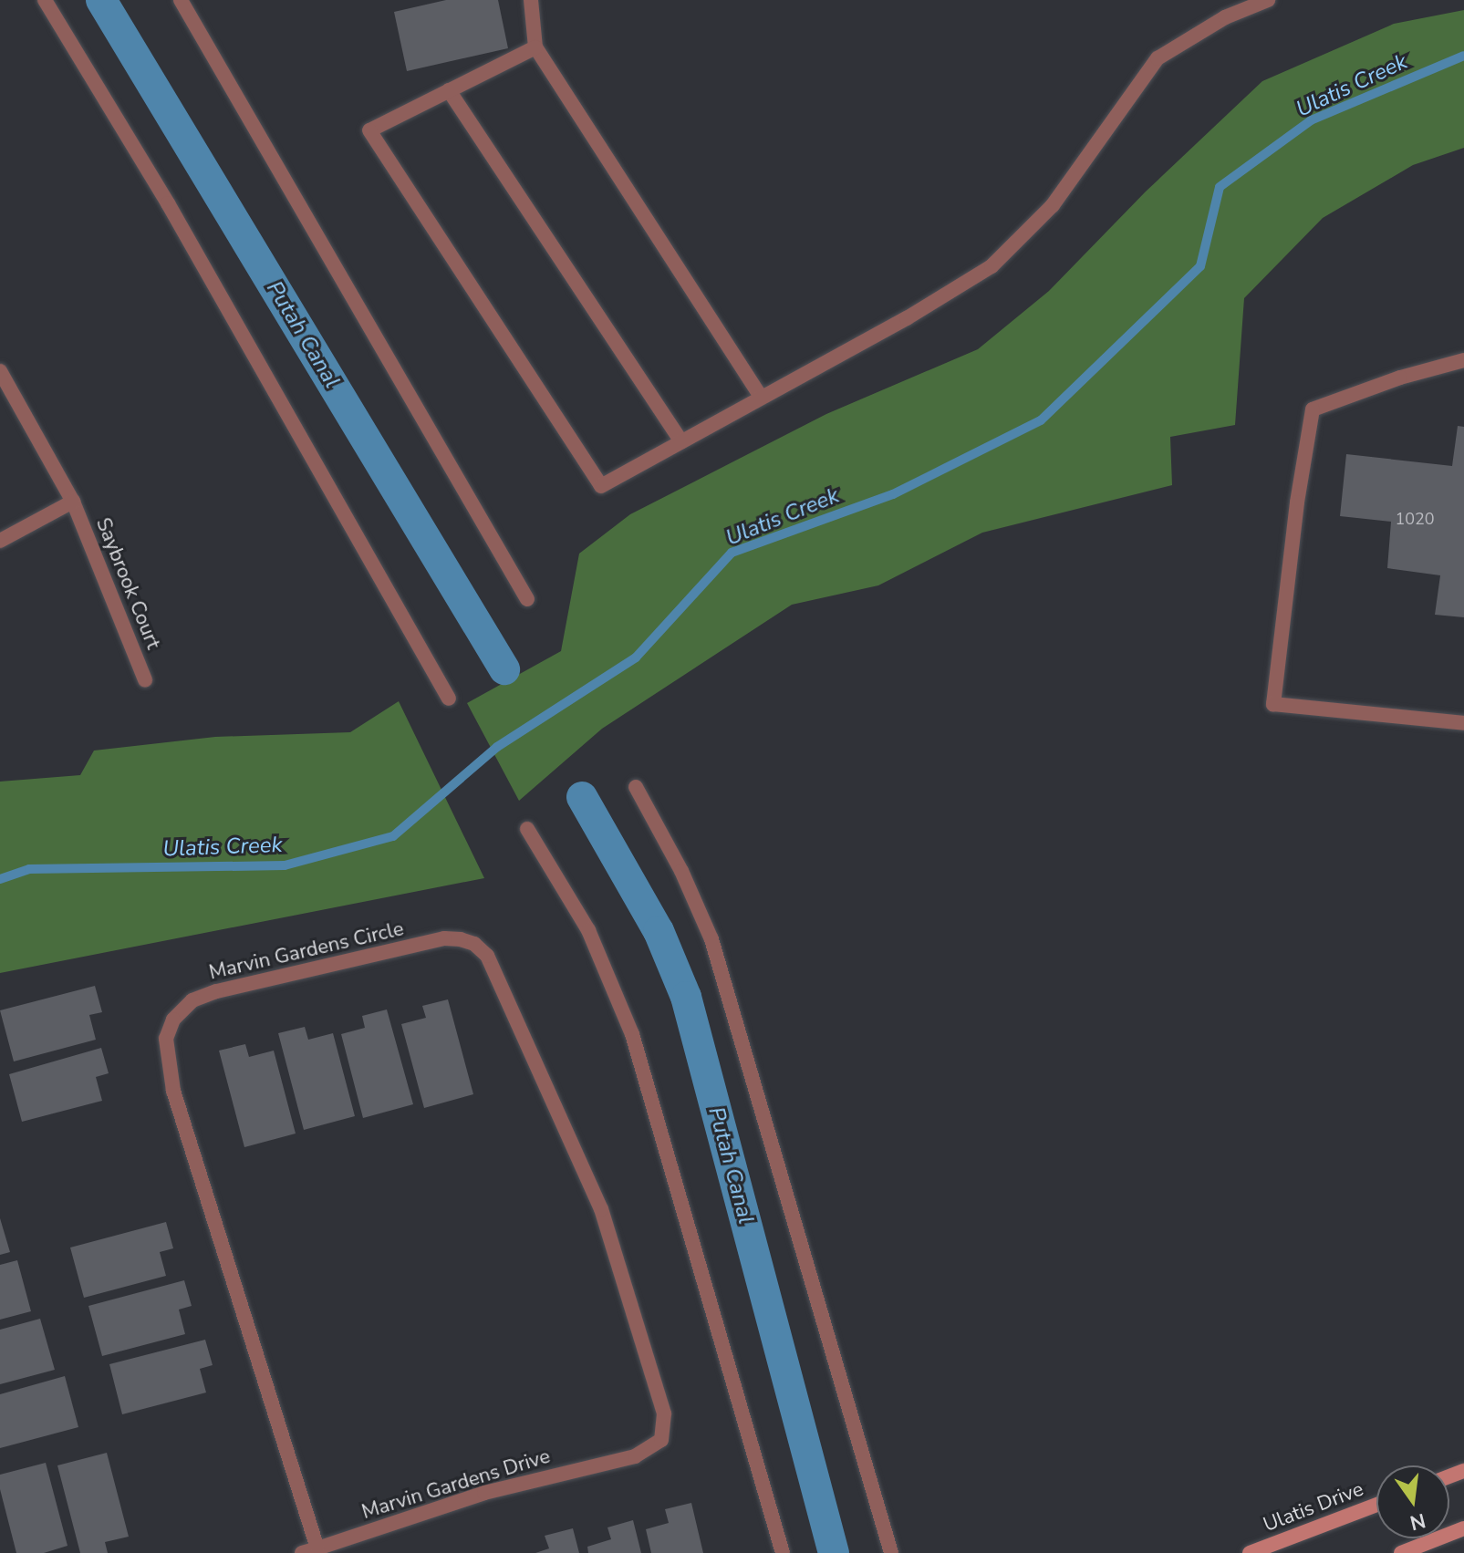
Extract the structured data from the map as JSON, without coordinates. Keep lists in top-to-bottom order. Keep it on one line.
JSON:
{"streets":{"main road":["Ulatis Drive"],"street":["Saybrook Court","Marvin Gardens Circle","Marvin Gardens Drive"]},"crossings":[["Marvin Gardens Circle","Marvin Gardens Drive"]],"water":["Ulatis Creek","Putah Canal"],"house_numbers":["1020"],"north":"bottom"}
